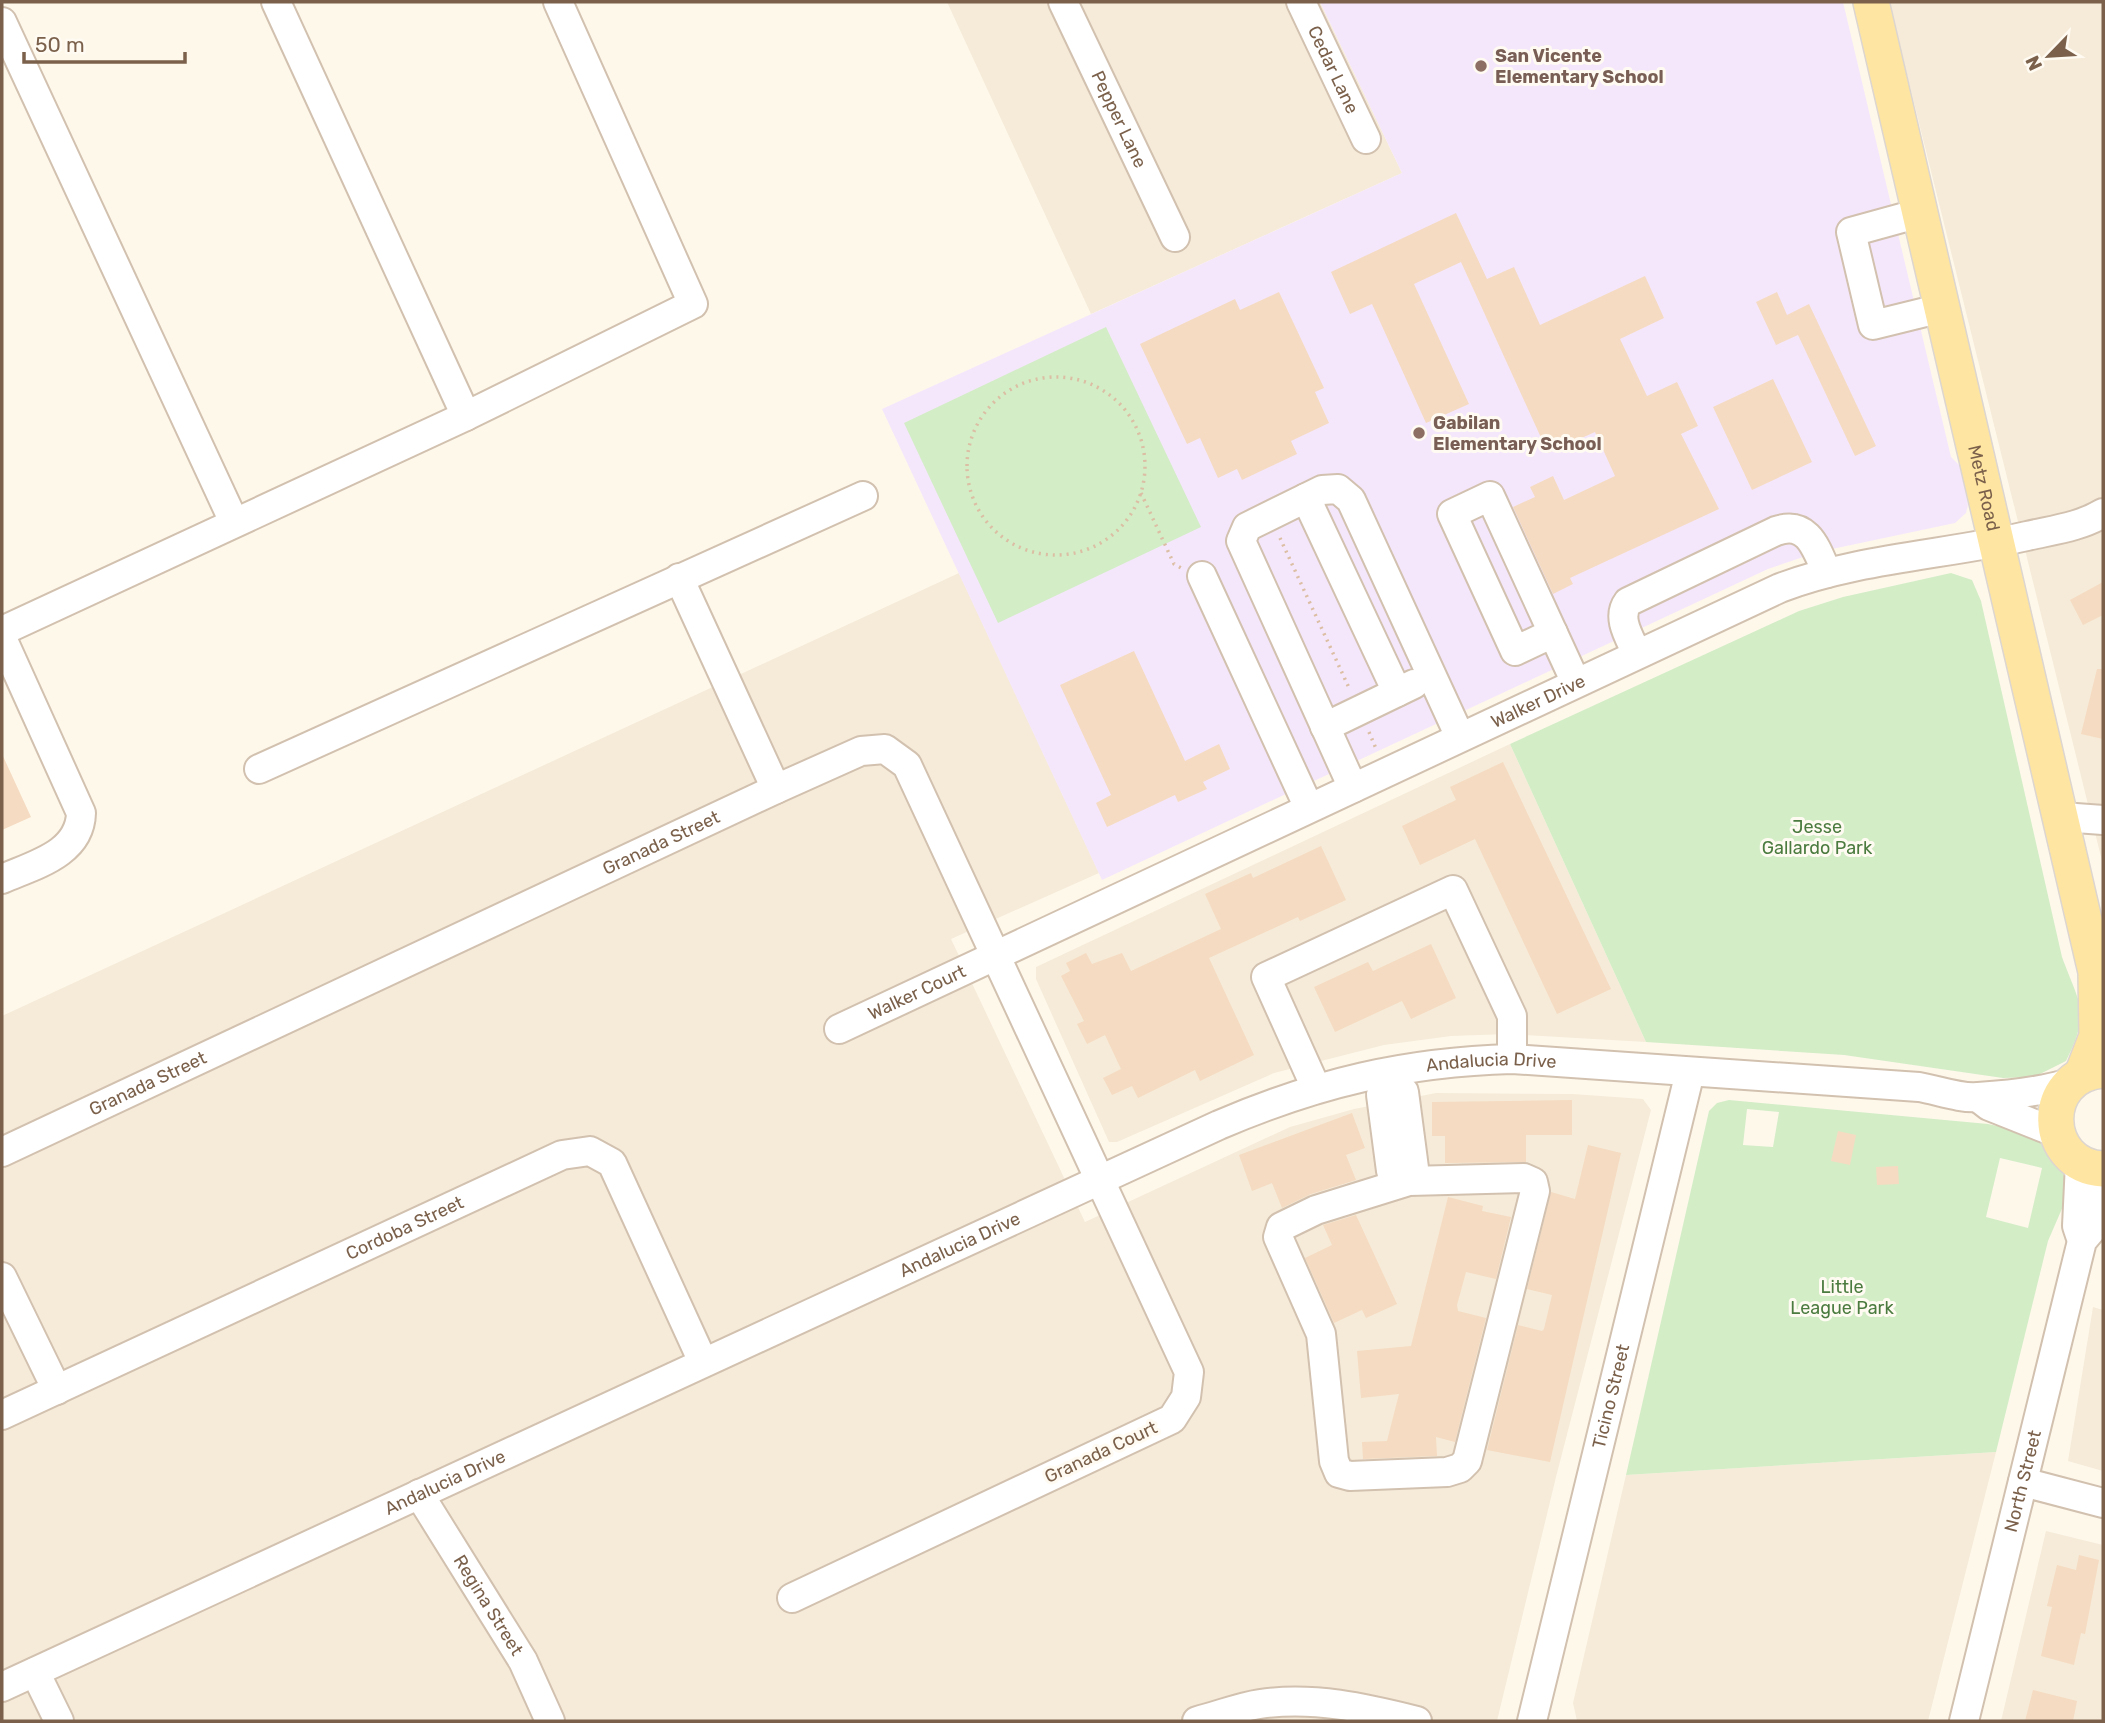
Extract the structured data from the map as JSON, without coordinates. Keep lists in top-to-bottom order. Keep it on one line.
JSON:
{"streets":{"main road":["Metz Road"],"street":["Cedar Lane","Pepper Lane","Walker Drive","Granada Street","Walker Court","Andalucia Drive","Cordoba Street","Ticino Street","Granada Court","North Street","Regina Street"]},"crossings":[["Metz Road","Walker Drive"],["Metz Road","Andalucia Drive"],["Walker Drive","Granada Street"],["Walker Drive","Walker Court"],["Granada Street","Walker Court"],["Granada Street","Andalucia Drive"],["Granada Street","Granada Court"],["Andalucia Drive","Cordoba Street"],["Andalucia Drive","Ticino Street"],["Andalucia Drive","Granada Court"],["Andalucia Drive","Regina Street"]],"parks":["Jesse Gallardo Park","Little League Park"],"places":["San Vicente Elementary School","Gabilan Elementary School"],"scale_bar":"50 m","north":"bottom left"}
